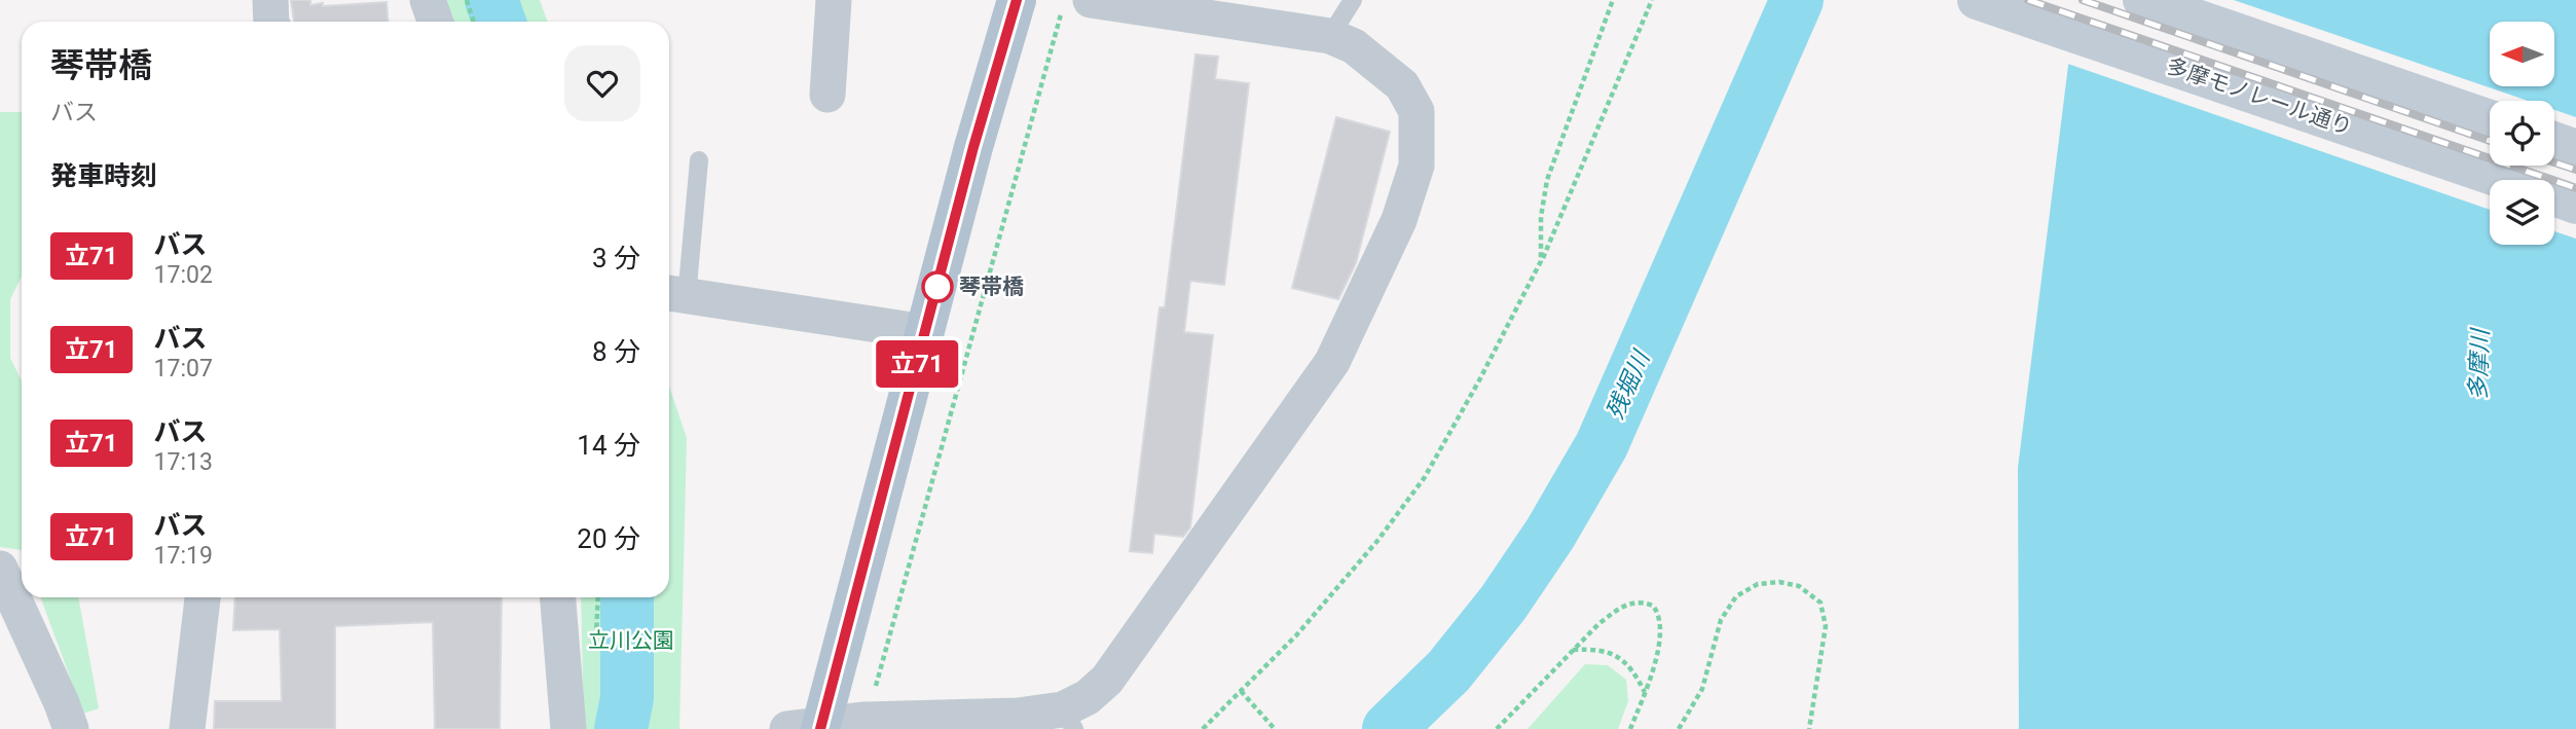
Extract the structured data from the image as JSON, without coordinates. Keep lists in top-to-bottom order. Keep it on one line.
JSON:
{"streets":{"main road":["多摩モノレール通り"]},"water":["多摩川","残堀川"],"parks":["立川公園"],"places":["琴帯橋"],"lines":["bus line 立71"],"north":"left","page":{"on_map":"立71","heading":[["琴帯橋","バス"],"発車時刻"],"list":[{"mark":"立71","name":"バス","note":"17:02","value":"3 分"},{"mark":"立71","name":"バス","note":"17:07","value":"8 分"},{"mark":"立71","name":"バス","note":"17:13","value":"14 分"},{"mark":"立71","name":"バス","note":"17:19","value":"20 分"}]}}
